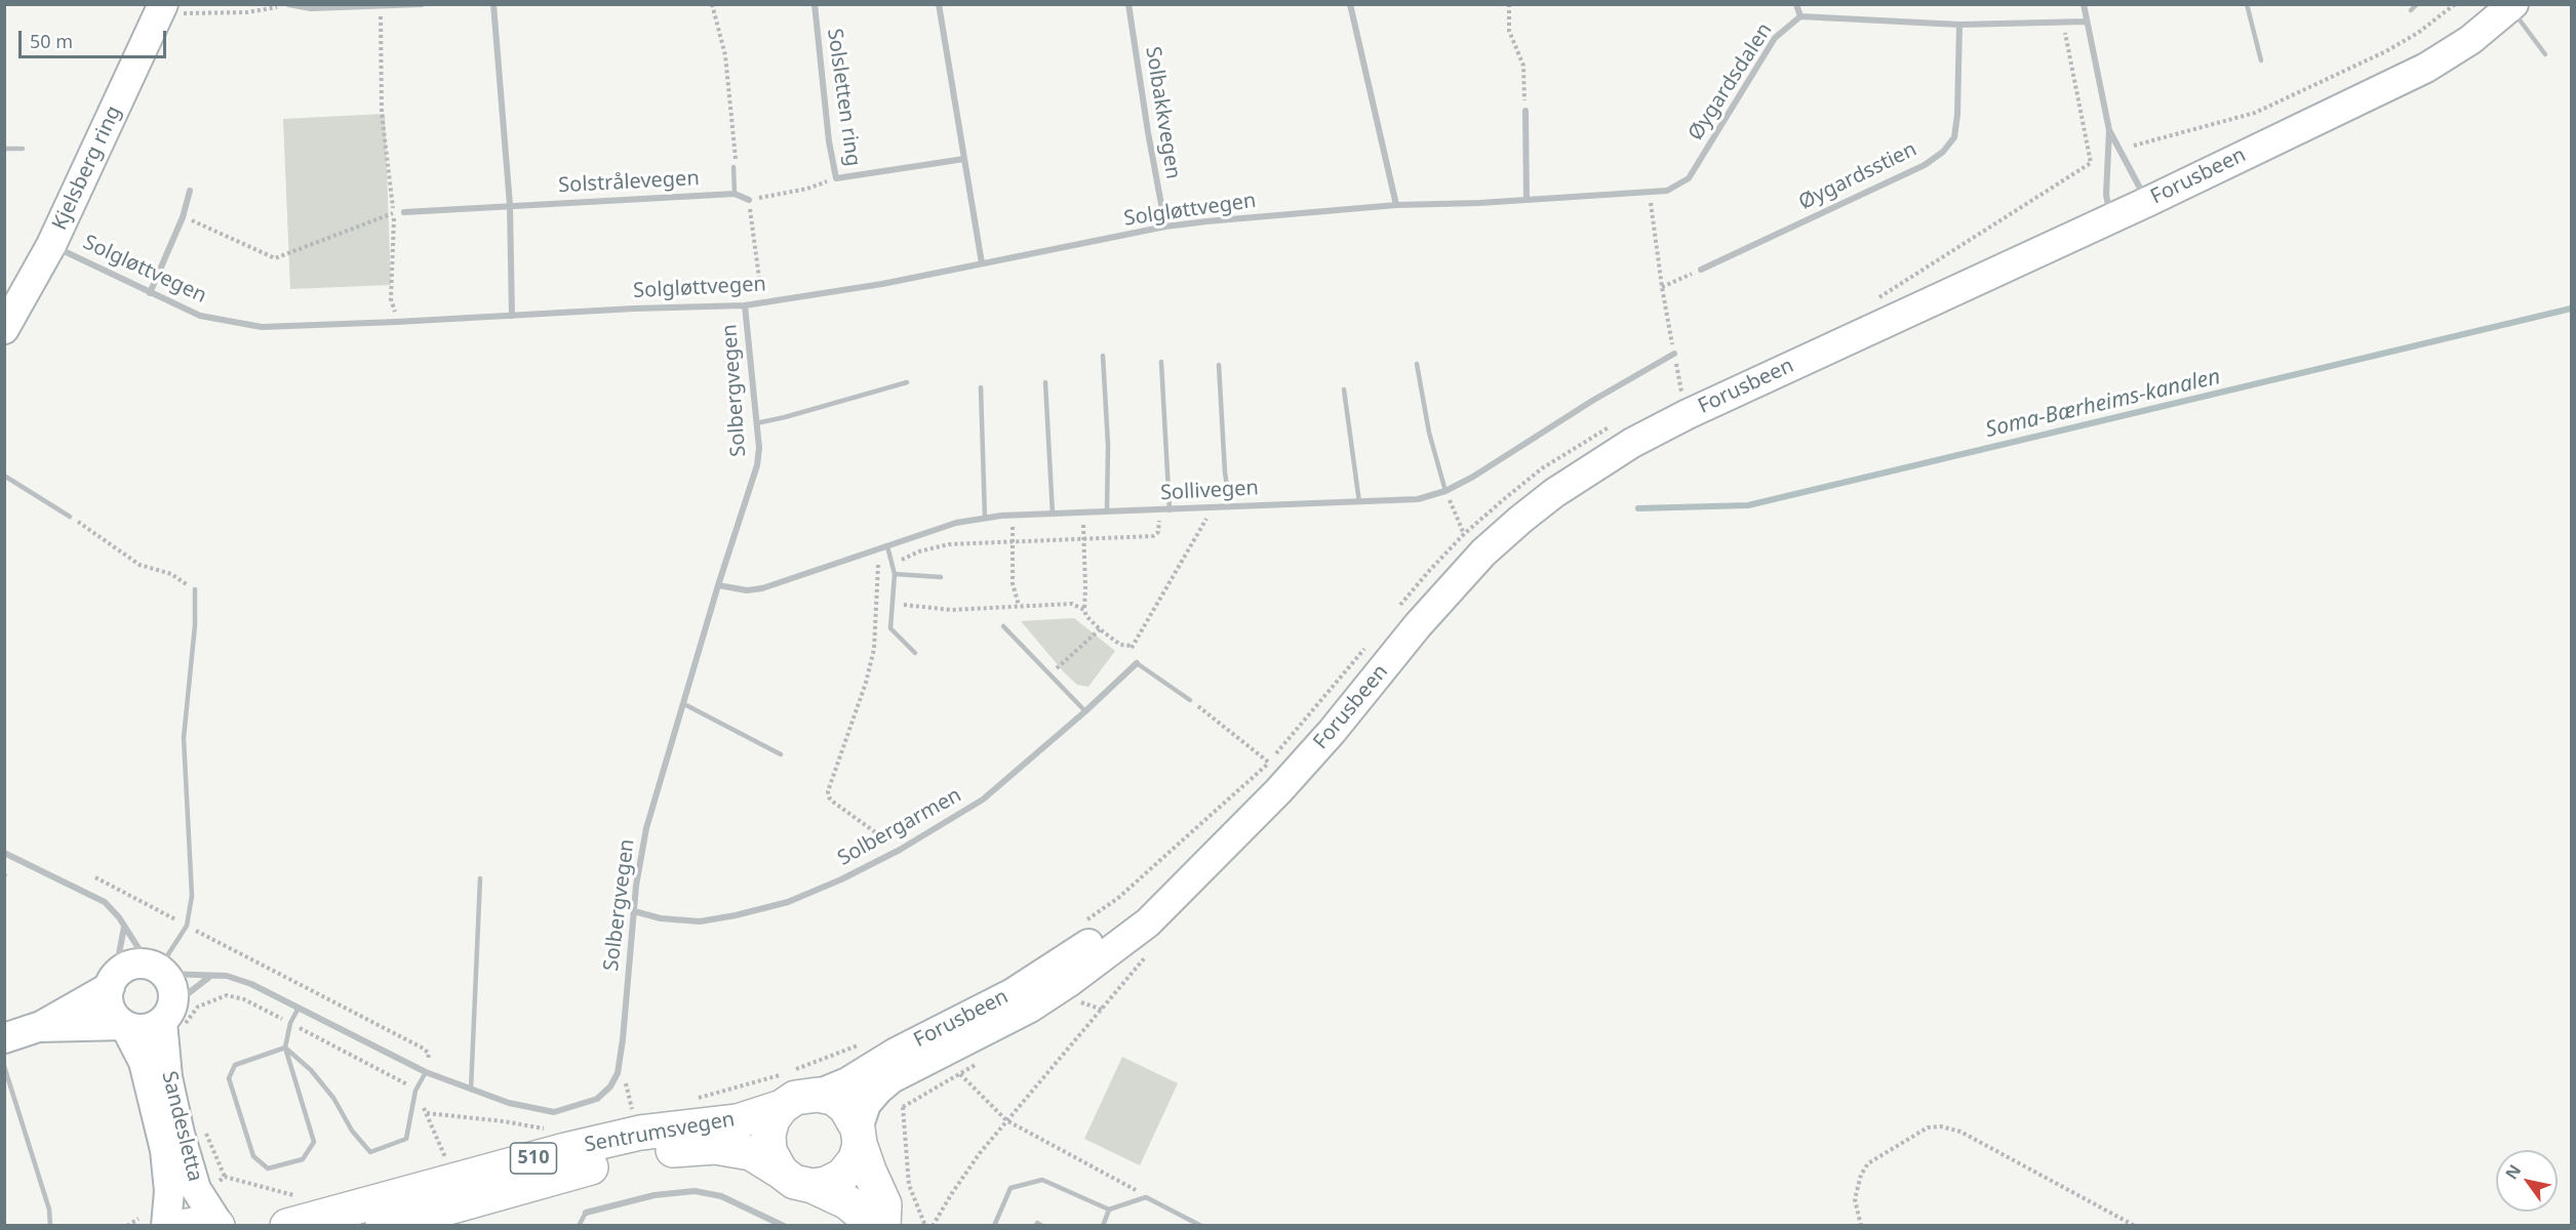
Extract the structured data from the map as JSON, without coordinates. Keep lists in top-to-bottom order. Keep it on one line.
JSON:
{"streets":{"main road":["Kjelsberg ring","Forusbeen","Sandesletta","Sentrumsvegen","510"],"street":["Øygardsdalen","Solsletten ring","Solbakkvegen","Øygardsstien","Solstrålevegen","Solgløttvegen","Solbergvegen","Sollivegen","Solbergarmen"]},"crossings":[["Øygardsdalen","Øygardsstien"],["Øygardsdalen","Solgløttvegen"],["Solbakkvegen","Solgløttvegen"],["Kjelsberg ring","Solgløttvegen"],["Forusbeen","Sentrumsvegen"],["Forusbeen","510"],["Solgløttvegen","Solbergvegen"],["Solbergvegen","Sollivegen"],["Solbergvegen","Solbergarmen"],["Solbergvegen","Sandesletta"],["Sentrumsvegen","510"]],"water":["Soma-Bærheims-kanalen"],"scale_bar":"50 m","north":"top left"}
